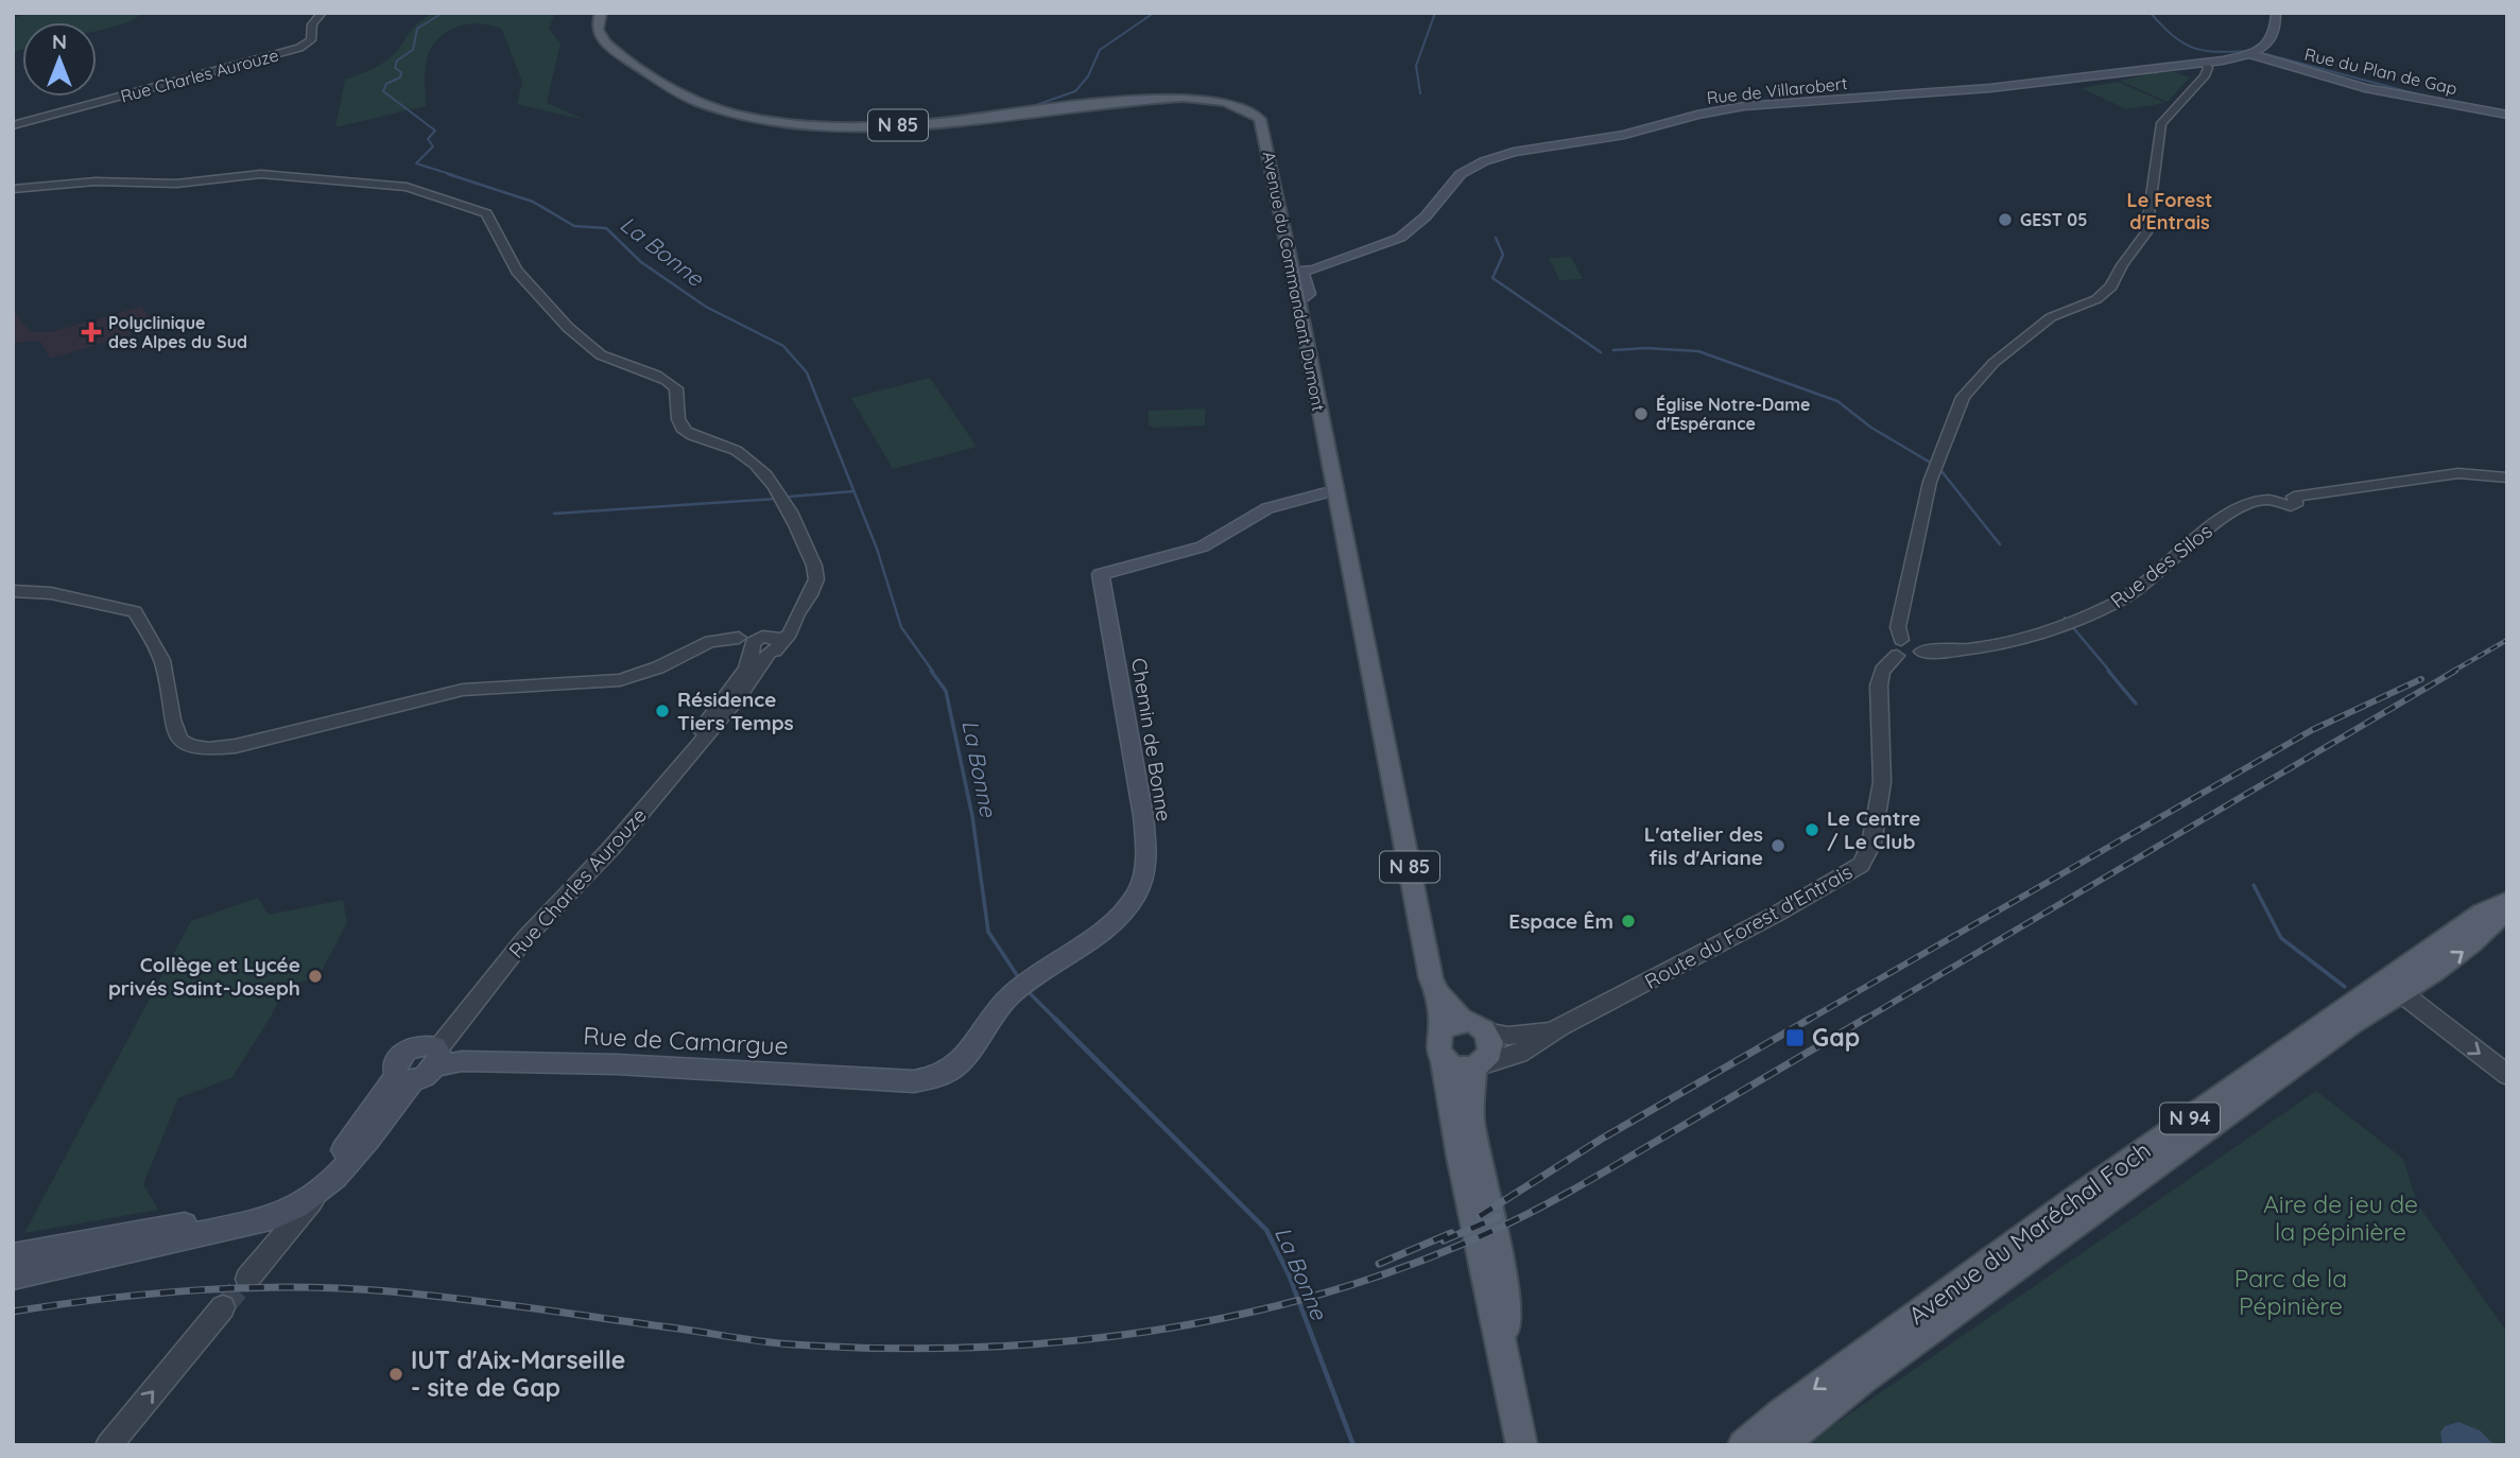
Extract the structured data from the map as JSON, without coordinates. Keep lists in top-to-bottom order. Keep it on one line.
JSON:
{"streets":{"main road":["Rue du Plan de Gap","Rue de Villarobert","N 85","Avenue du Commandant Dumont","Chemin de Bonne","Rue de Camargue","N 94","Avenue du Maréchal Foch"],"street":["Rue Charles Aurouze","Rue des Silos","Route du Forest d'Entrais"]},"crossings":[["Rue du Plan de Gap","Rue de Villarobert"],["Rue Charles Aurouze","Rue de Camargue"],["Rue de Villarobert","Avenue du Commandant Dumont"],["Rue de Villarobert","Route du Forest d'Entrais"],["Avenue du Commandant Dumont","Chemin de Bonne"],["Avenue du Commandant Dumont","Route du Forest d'Entrais"],["Rue des Silos","Route du Forest d'Entrais"],["Chemin de Bonne","Rue de Camargue"],["N 94","Avenue du Maréchal Foch"]],"districts":["Le Forest d'Entrais"],"water":["La Bonne"],"parks":["Aire de jeu de la pépinière","Parc de la Pépinière"],"places":{"other":["GEST 05","Église Notre-Dame d'Espérance","Résidence Tiers Temps","Le Centre / Le Club","L'atelier des fils d'Ariane","Espace Êm","Collège et Lycée privés Saint-Joseph","IUT d'Aix-Marseille - site de Gap"],"health":["Polyclinique des Alpes du Sud"],"transit":["Gap"]},"north":"top"}
